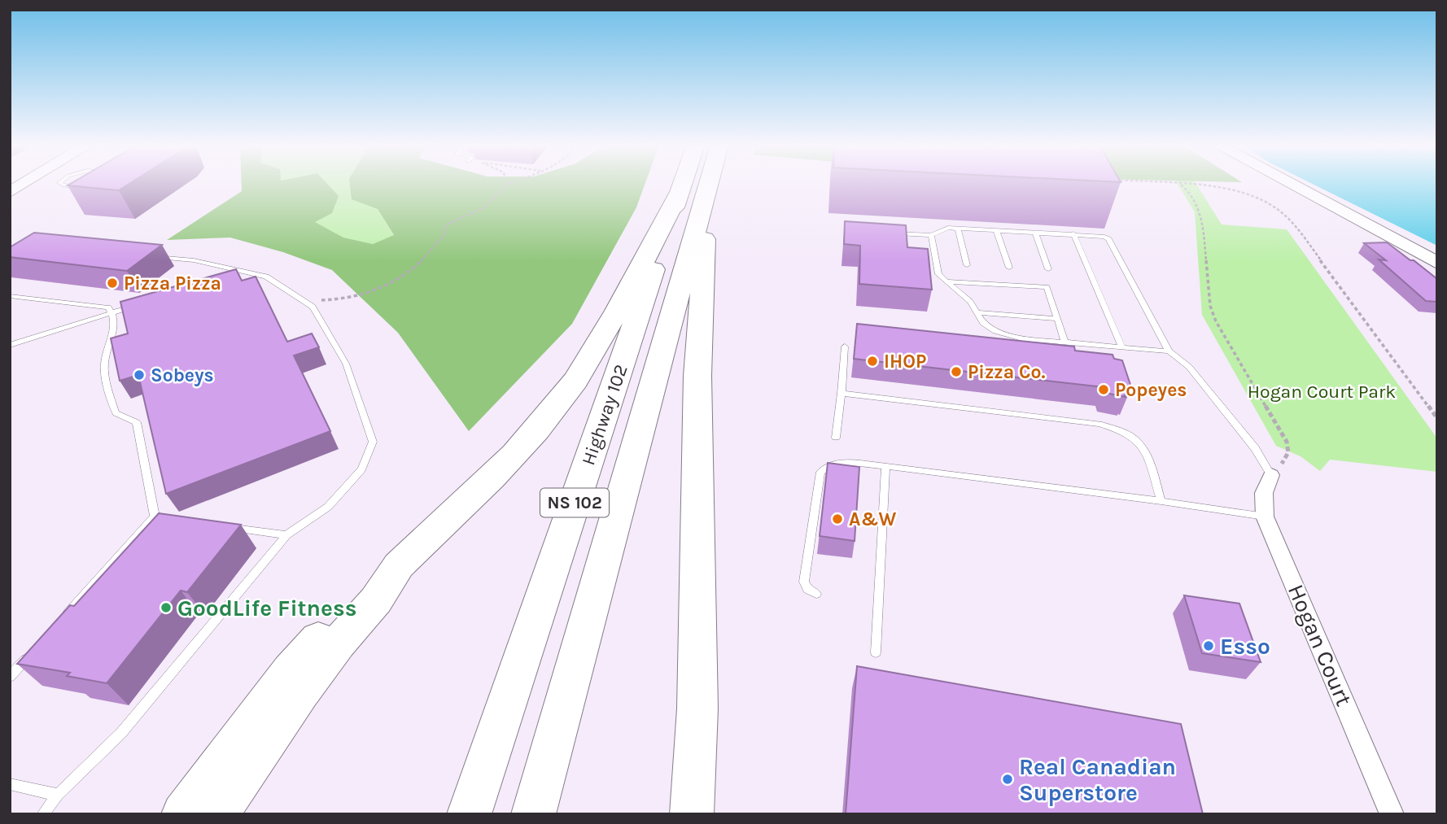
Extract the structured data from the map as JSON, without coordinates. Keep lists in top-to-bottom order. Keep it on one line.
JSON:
{"streets":{"highway":["Highway 102","NS 102"],"street":["Hogan Court"]},"parks":["Hogan Court Park"],"places":["Pizza Pizza","IHOP","Pizza Co.","Sobeys","Popeyes","A&W","GoodLife Fitness","Esso","Real Canadian Superstore"]}
